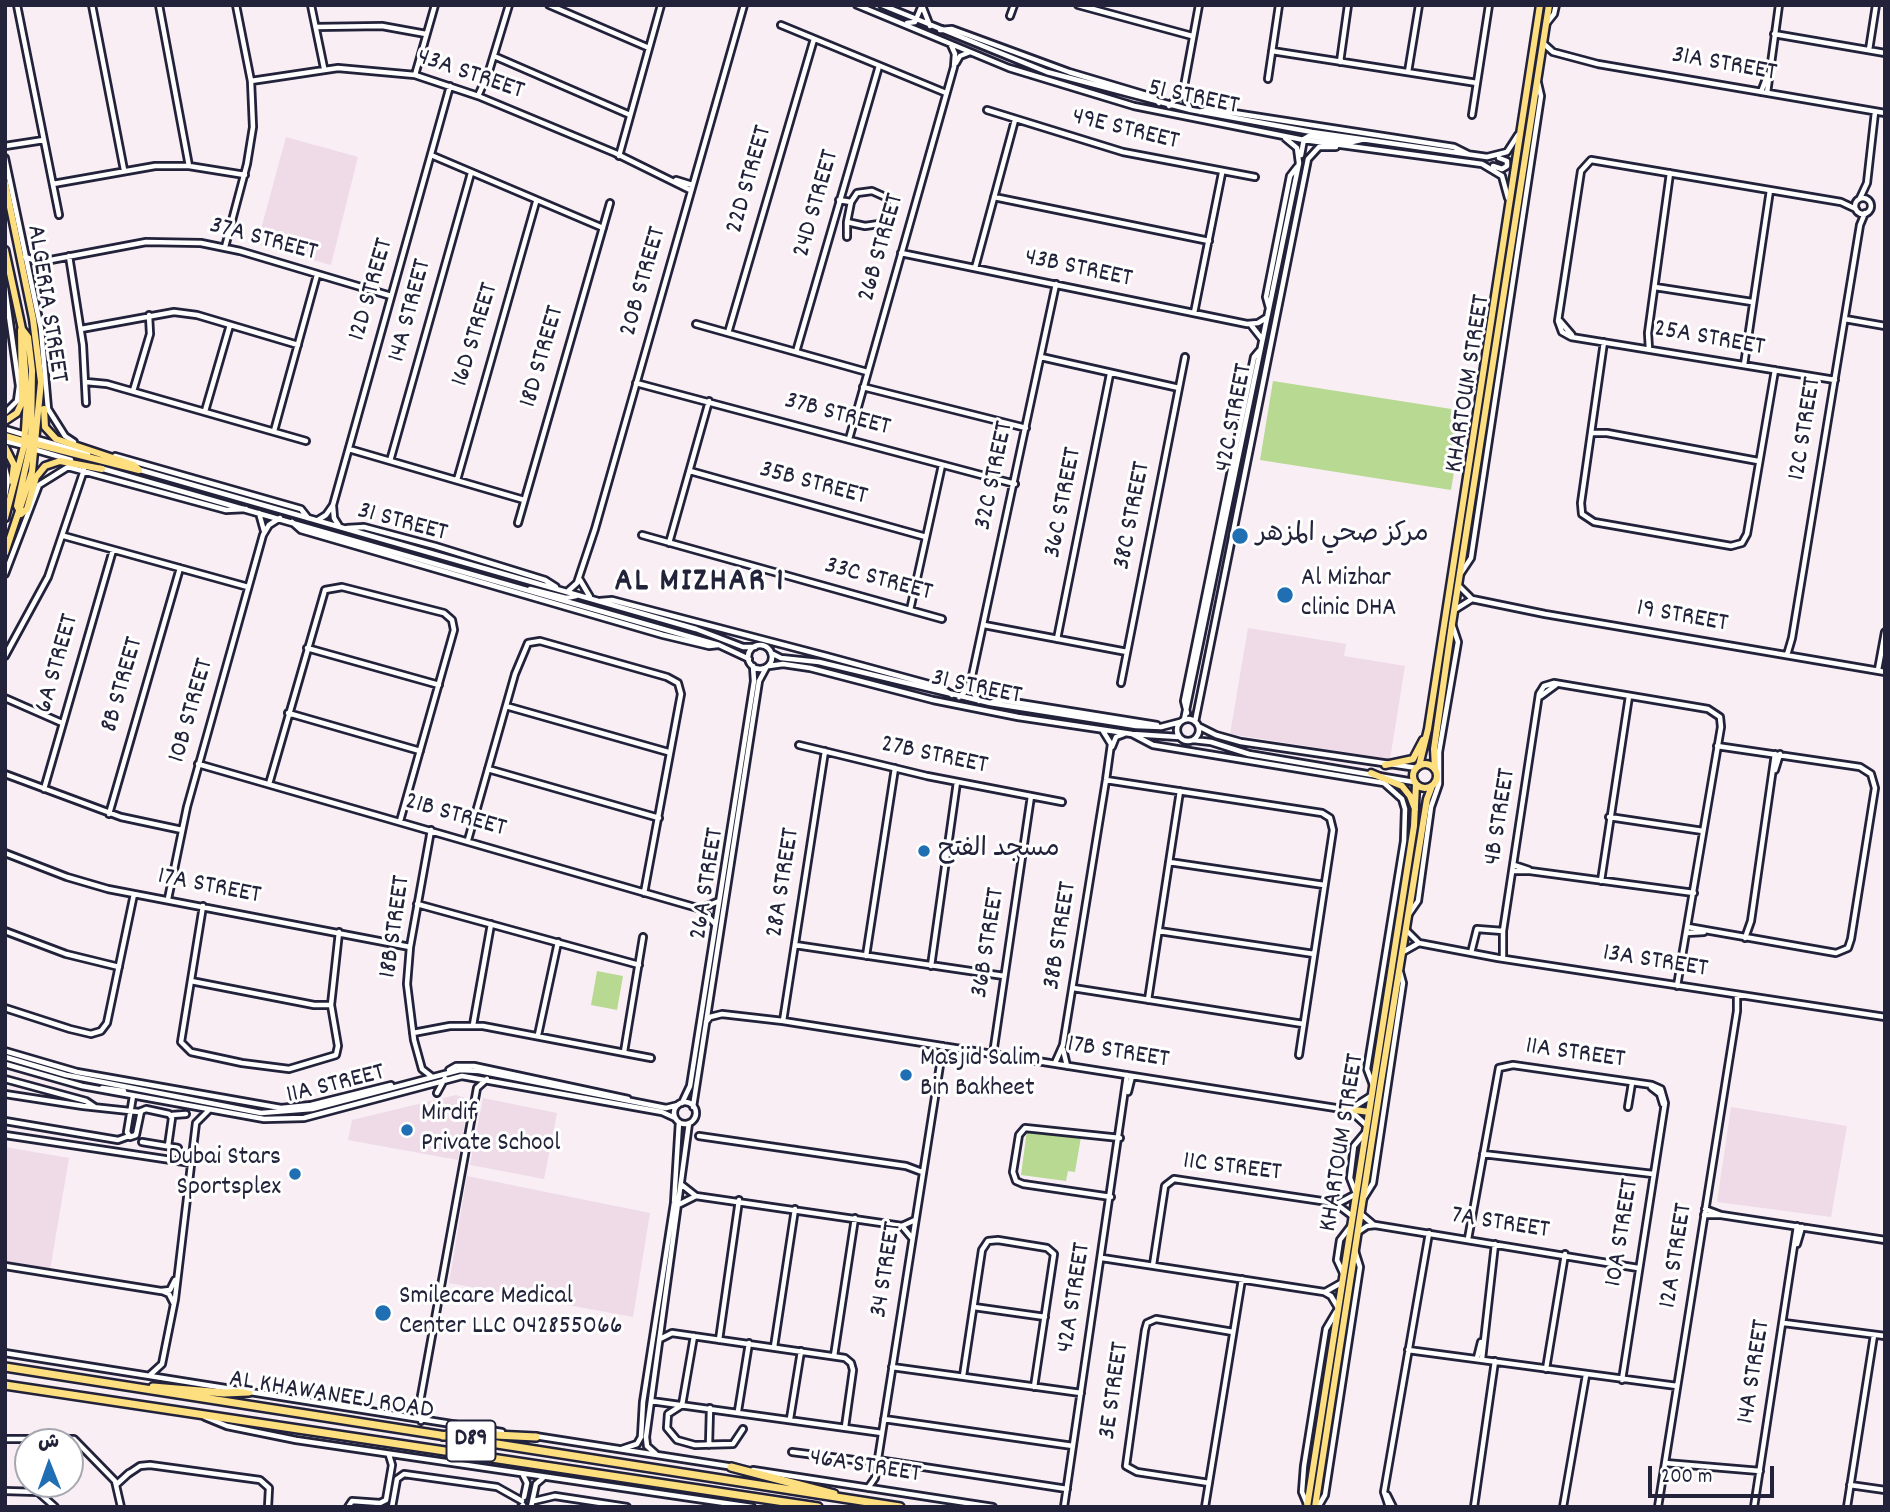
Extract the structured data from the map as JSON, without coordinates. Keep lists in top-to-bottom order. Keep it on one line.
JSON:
{"streets":{"highway":["AL KHAWANEEJ ROAD","D89"],"main road":["ALGERIA STREET","KHARTOUM STREET"],"street":["31A STREET","43A STREET","51 STREET","49E STREET","22D STREET","24D STREET","37A STREET","26B STREET","43B STREET","20B STREET","12D STREET","14A STREET","16D STREET","25A STREET","18D STREET","37B STREET","42C STREET","12C STREET","32C STREET","35B STREET","36C STREET","38C STREET","31 STREET","33C STREET","19 STREET","6A STREET","8B STREET","10B STREET","27B STREET","21B STREET","4B STREET","28A STREET","26A STREET","17A STREET","18B STREET","38B STREET","36B STREET","13A STREET","17B STREET","11A STREET","11C STREET","7A STREET","10A STREET","12A STREET","34 STREET","42A STREET","3E STREET","46A STREET"]},"crossings":[["31A STREET","KHARTOUM STREET"],["43A STREET","20B STREET"],["43A STREET","12D STREET"],["51 STREET","26B STREET"],["51 STREET","42C STREET"],["37A STREET","12D STREET"],["26B STREET","43B STREET"],["26B STREET","37B STREET"],["43B STREET","32C STREET"],["20B STREET","37B STREET"],["20B STREET","31 STREET"],["ALGERIA STREET","31 STREET"],["25A STREET","12C STREET"],["KHARTOUM STREET","17B STREET"],["KHARTOUM STREET","11C STREET"],["KHARTOUM STREET","7A STREET"],["37B STREET","32C STREET"],["42C STREET","31 STREET"],["12C STREET","19 STREET"],["32C STREET","31 STREET"],["31 STREET","10B STREET"],["31 STREET","26A STREET"],["31 STREET","38B STREET"],["10B STREET","21B STREET"],["10B STREET","17A STREET"],["27B STREET","28A STREET"],["27B STREET","36B STREET"],["21B STREET","18B STREET"],["4B STREET","13A STREET"],["28A STREET","17B STREET"],["26A STREET","11A STREET"],["17A STREET","18B STREET"],["38B STREET","17B STREET"],["36B STREET","17B STREET"],["13A STREET","12A STREET"],["17B STREET","34 STREET"],["17B STREET","42A STREET"],["11A STREET","10A STREET"],["7A STREET","10A STREET"],["34 STREET","46A STREET"]],"districts":["AL MIZHAR 1"],"places":["مركز صحي المزهر","Al Mizhar clinic DHA","مسجد الفتح","Masjid Salim Bin Bakheet","Mirdif Private School","Dubai Stars Sportsplex","Smilecare Medical Center LLC 042855066"],"scale_bar":"200 m","north":"top"}
